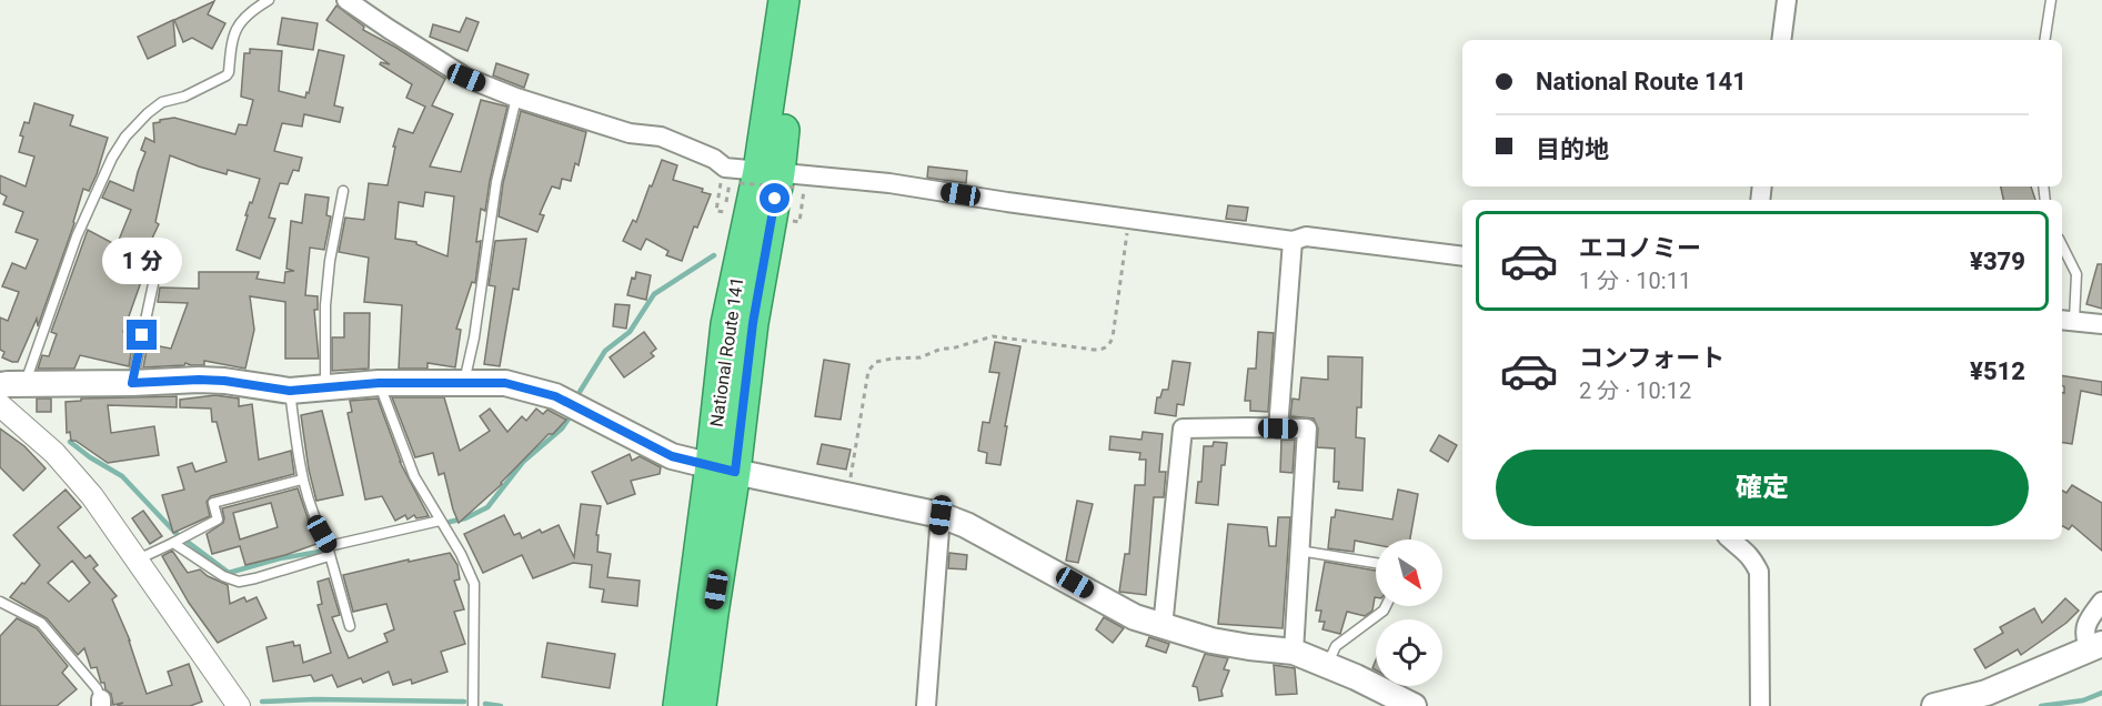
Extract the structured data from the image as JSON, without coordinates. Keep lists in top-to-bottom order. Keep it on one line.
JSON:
{"streets":{"highway":["National Route 141"]},"north":"bottom right","page":{"banner":["National Route 141","目的地"],"list":[{"name":"エコノミー","note":"1 分 · 10:11","value":"¥379"},{"name":"コンフォート","note":"2 分 · 10:12","value":"¥512"}],"bubble":"1 分","buttons":"確定"}}
